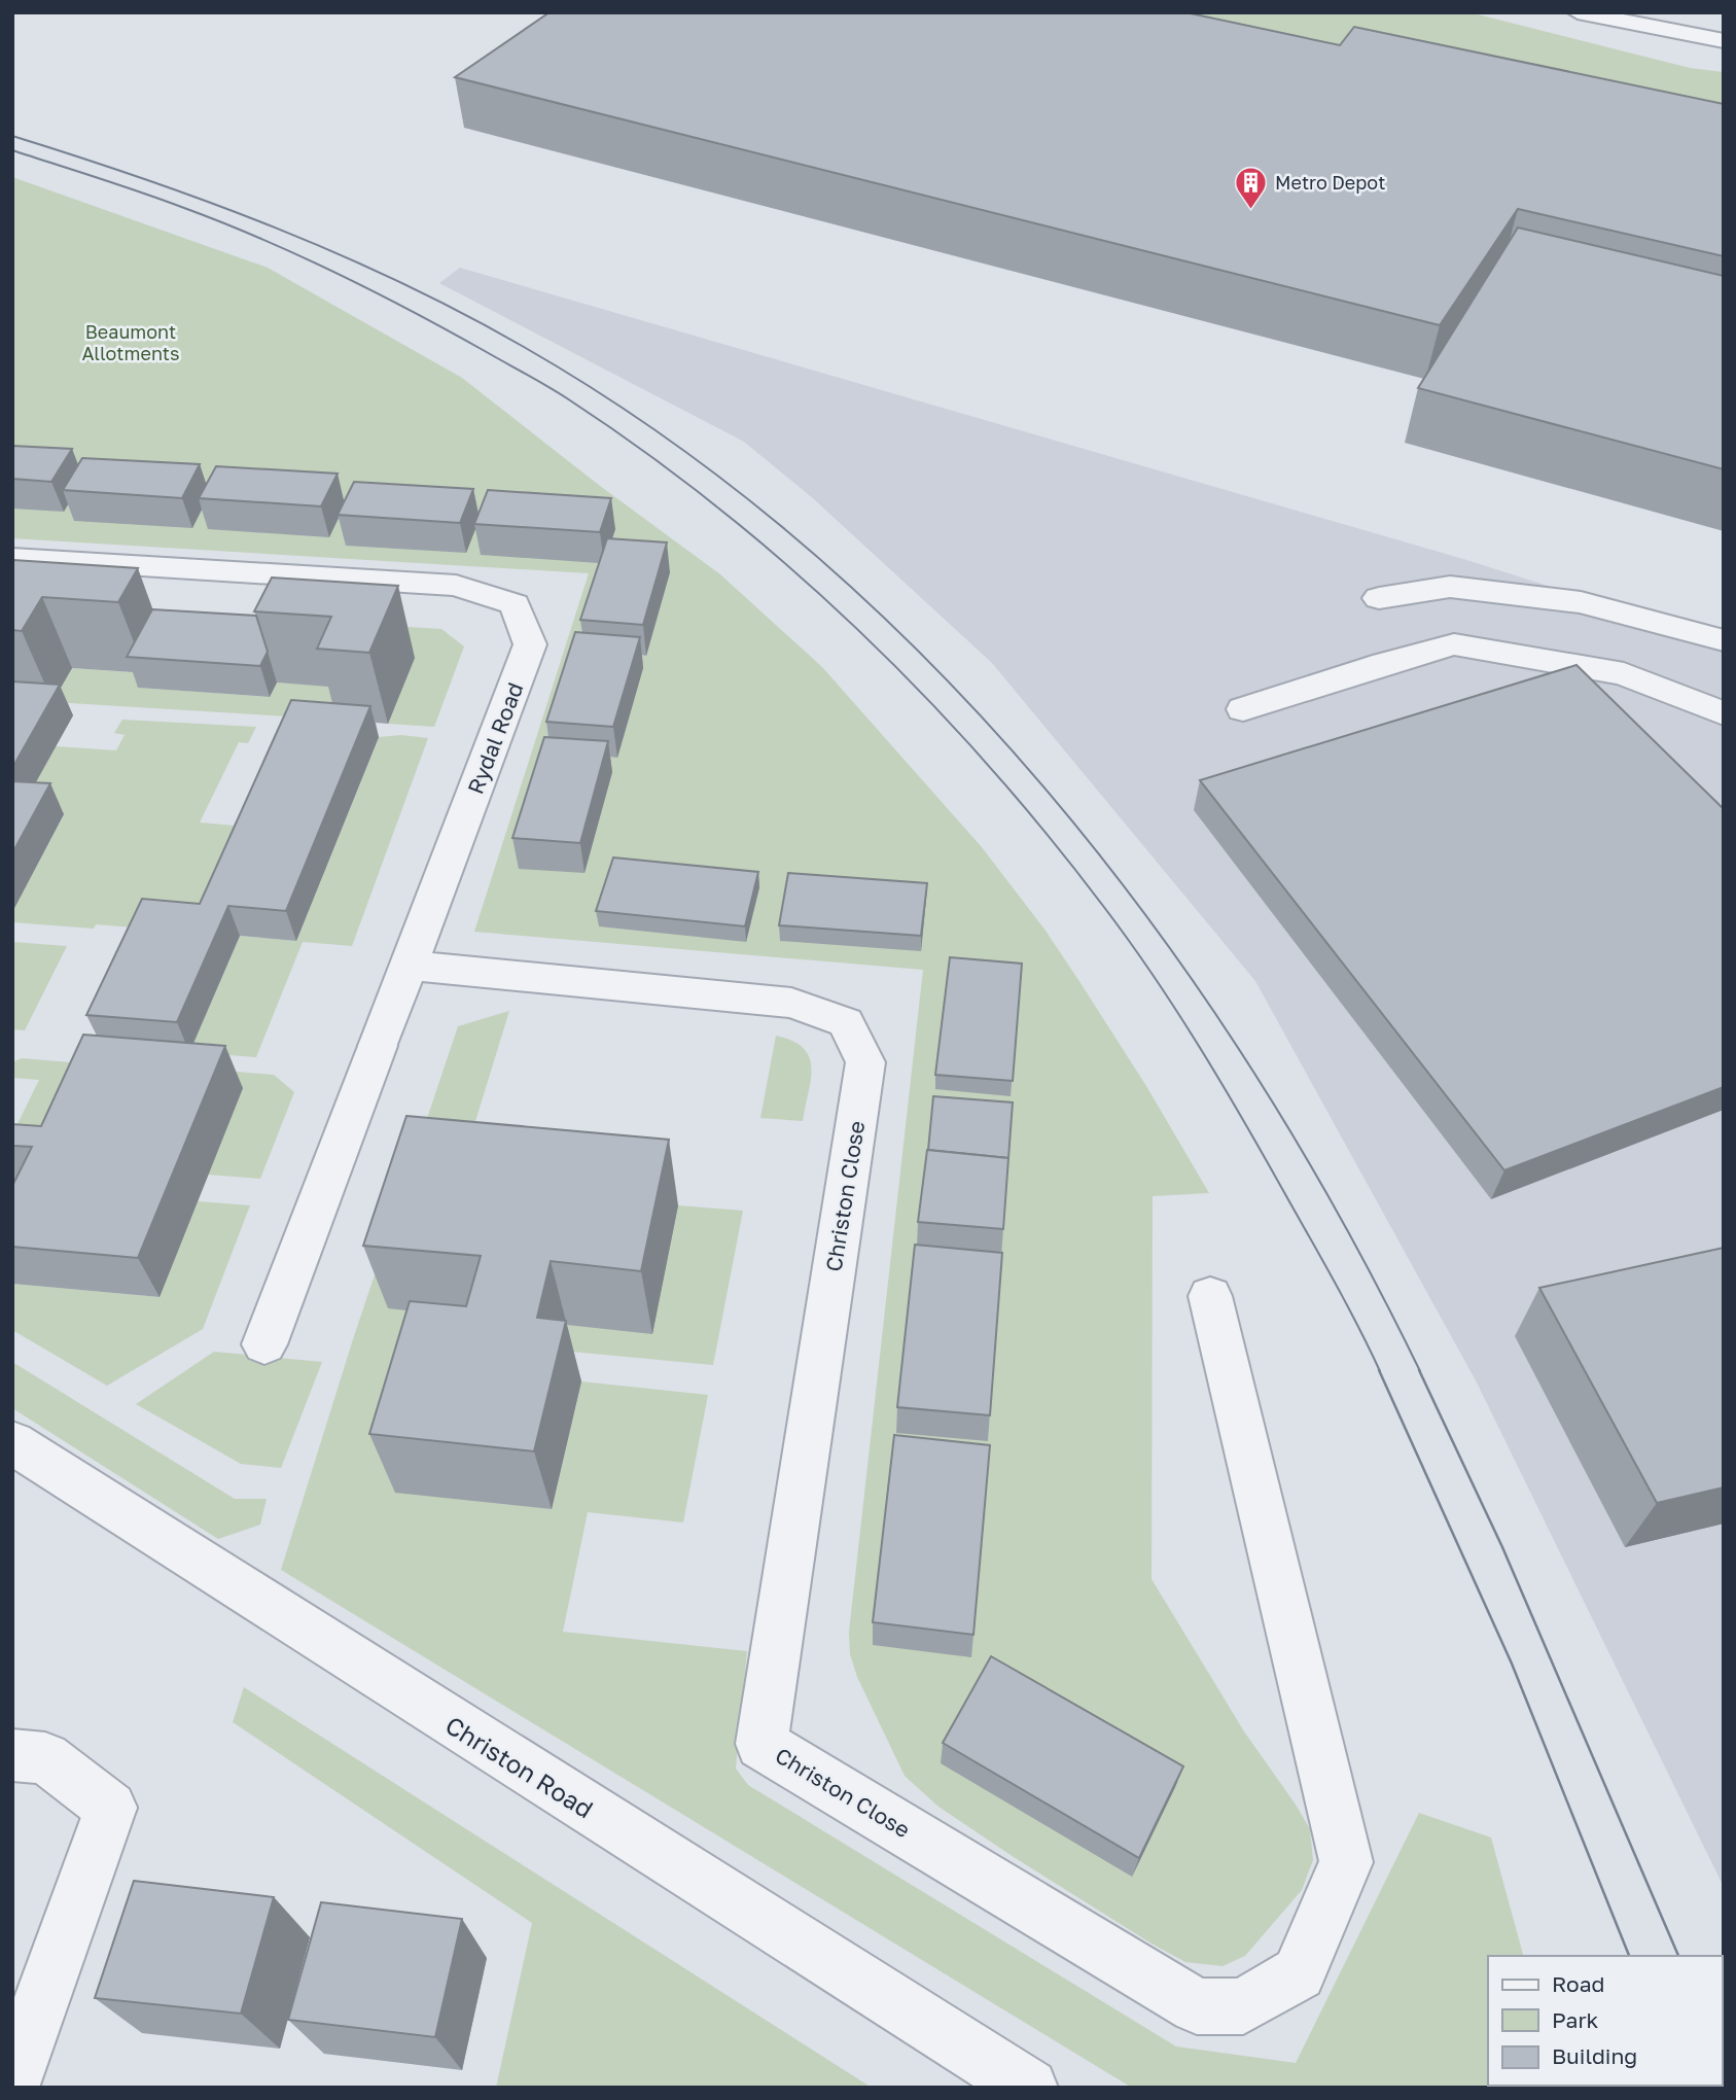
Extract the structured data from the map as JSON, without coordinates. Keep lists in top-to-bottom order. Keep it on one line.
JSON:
{"streets":{"street":["Rydal Road","Christon Close","Christon Road"]},"crossings":[["Rydal Road","Christon Close"]],"parks":["Beaumont Allotments"],"places":{"building":["Metro Depot"]},"legend":["Road","Park","Building"]}
